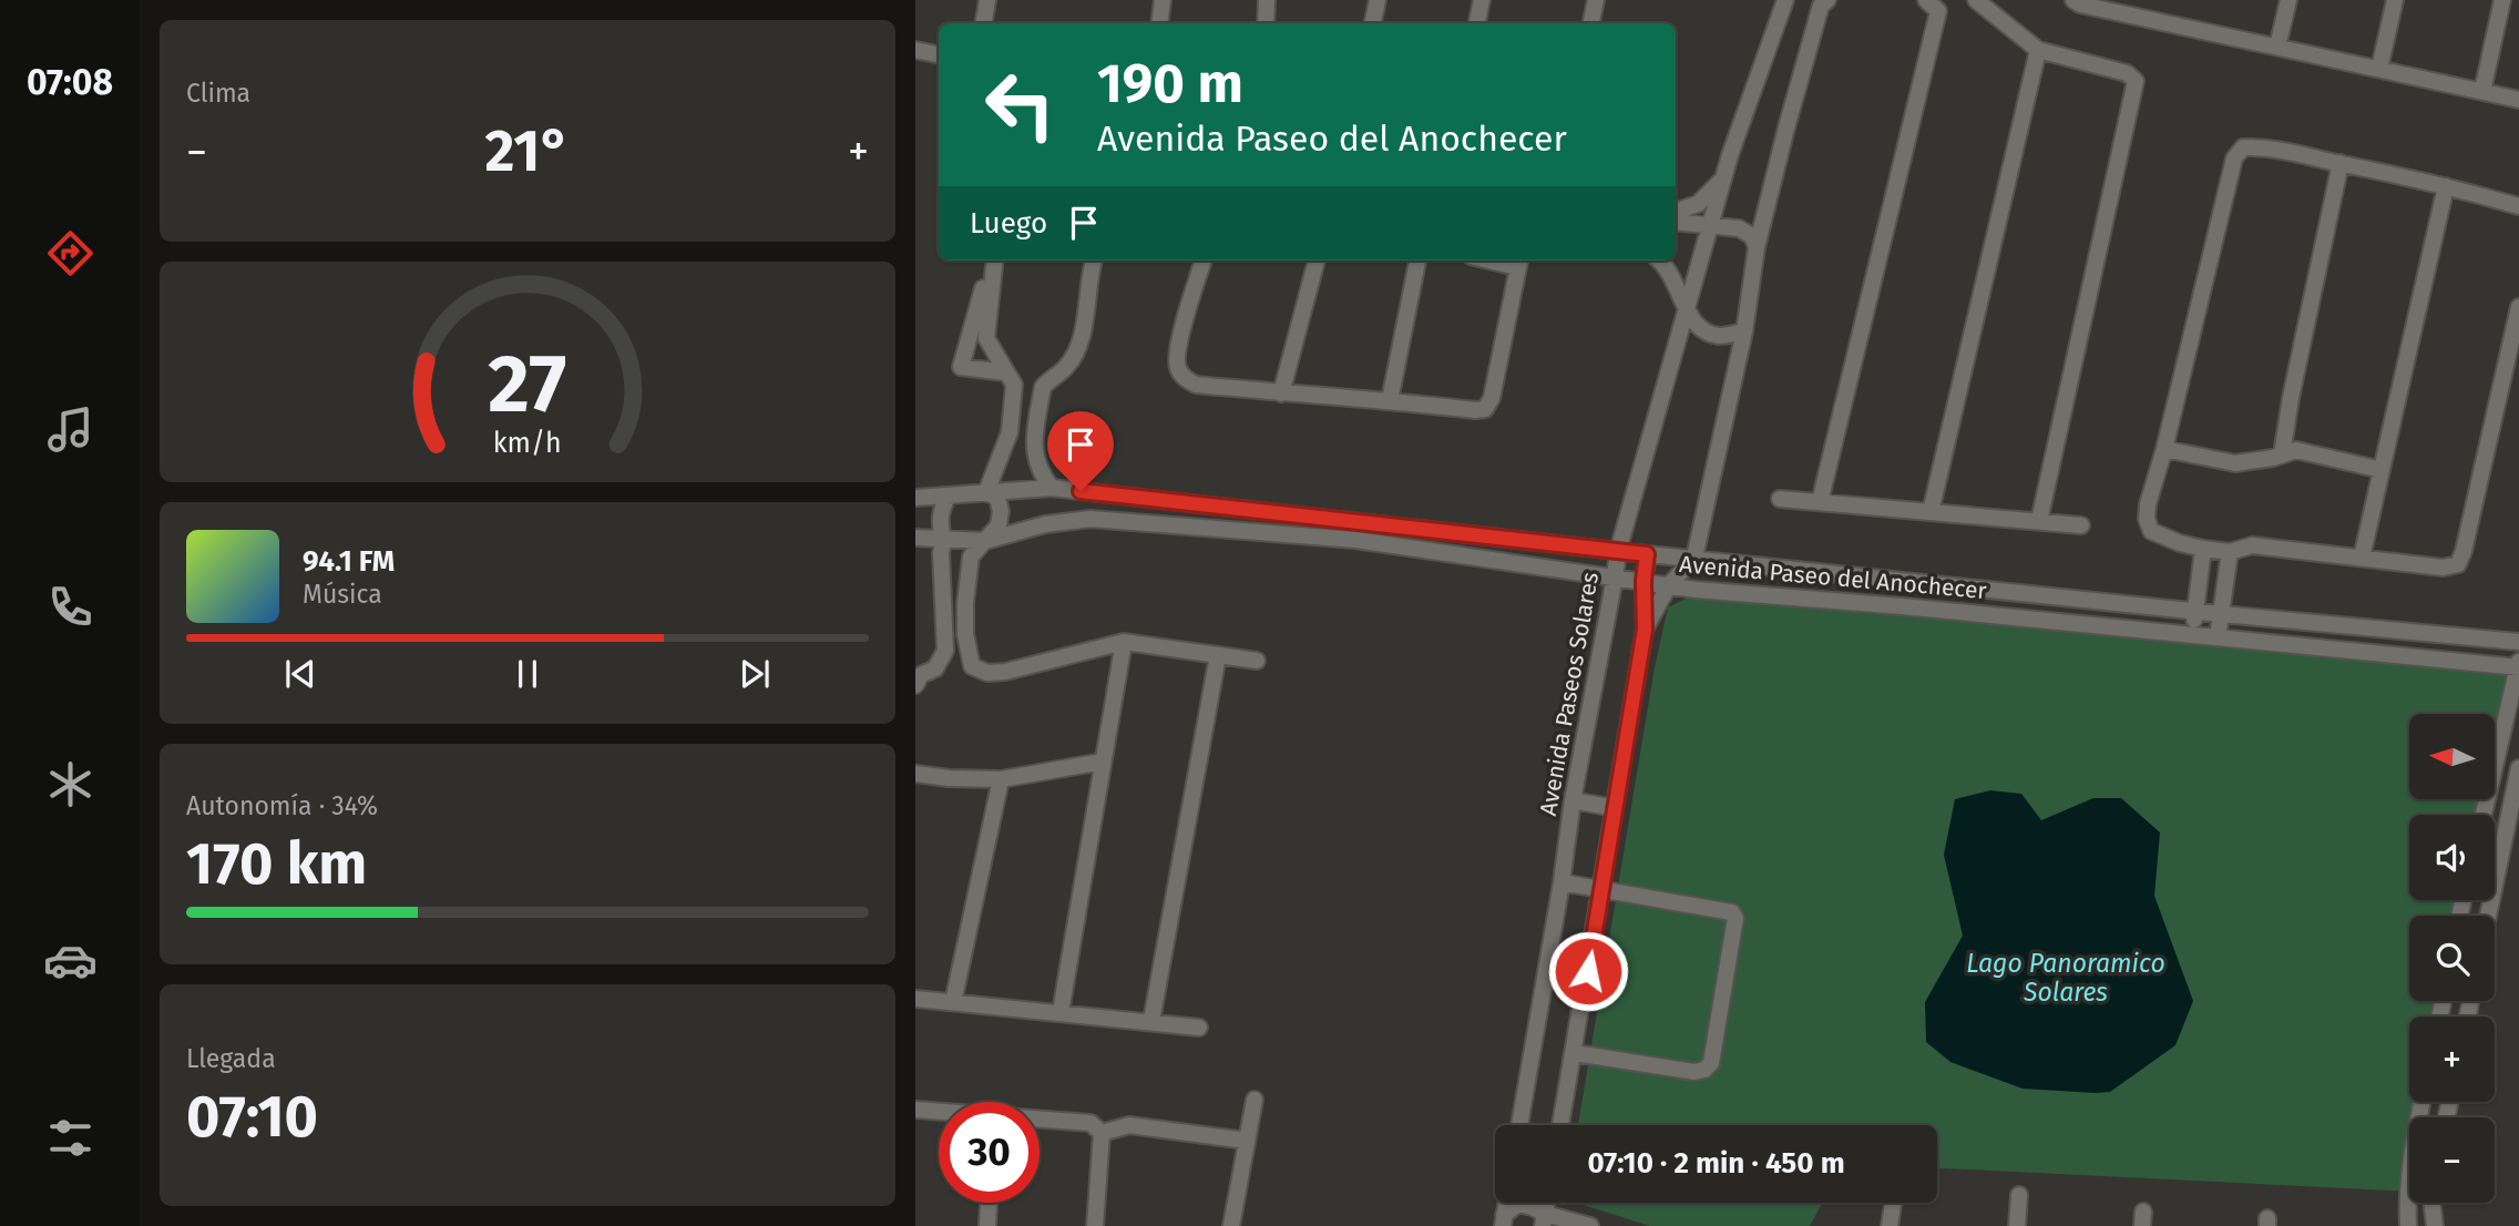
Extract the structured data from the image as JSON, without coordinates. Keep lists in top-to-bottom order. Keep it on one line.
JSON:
{"streets":{"street":["Avenida Paseo del Anochecer","Avenida Paseos Solares"]},"crossings":[["Avenida Paseo del Anochecer","Avenida Paseos Solares"]],"water":["Lago Panoramico Solares"],"north":"left","page":{"tabs":"07:08","tile":["Clima",["Autonomía · 34%","170 km"],["Llegada","07:10"]],"turn":["190 m","Avenida Paseo del Anochecer"],"heat":["−","21°","+"],"then":"Luego","song":["94.1 FM","Música"],"map_buttons":["+","−"],"limit":"30","trip":"07:10 · 2 min · 450 m","gauge":["27","km/h"]}}
